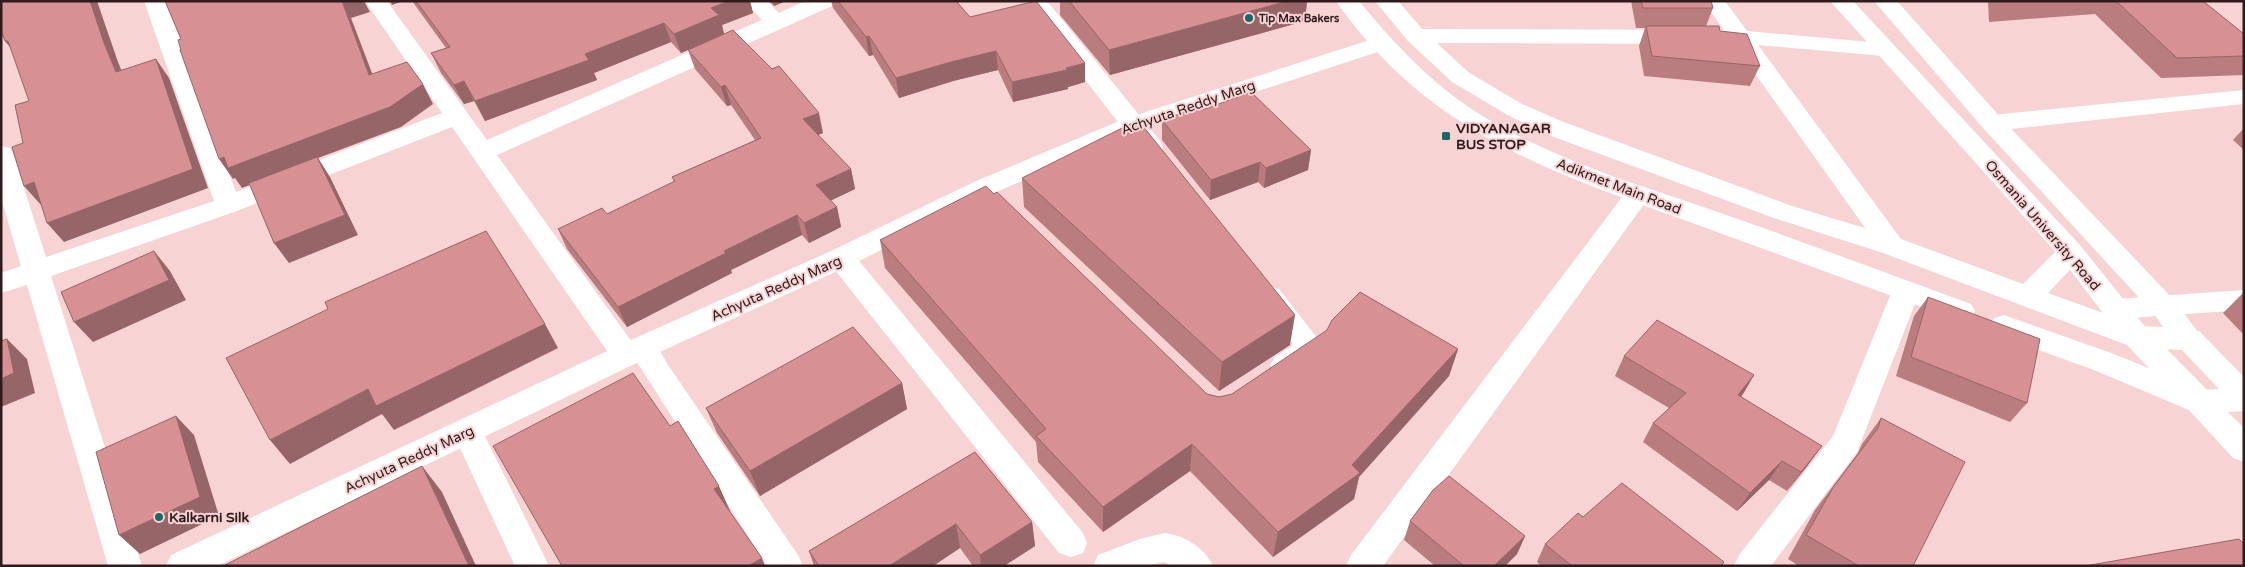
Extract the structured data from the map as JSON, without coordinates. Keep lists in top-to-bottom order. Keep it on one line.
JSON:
{"streets":{"street":["Achyuta Reddy Marg","Adikmet Main Road","Osmania University Road"]},"crossings":[["Achyuta Reddy Marg","Adikmet Main Road"],["Adikmet Main Road","Osmania University Road"]],"places":{"other":["Tip Max Bakers","Kalkarni Silk"],"transit":["VIDYANAGAR BUS STOP"]}}
